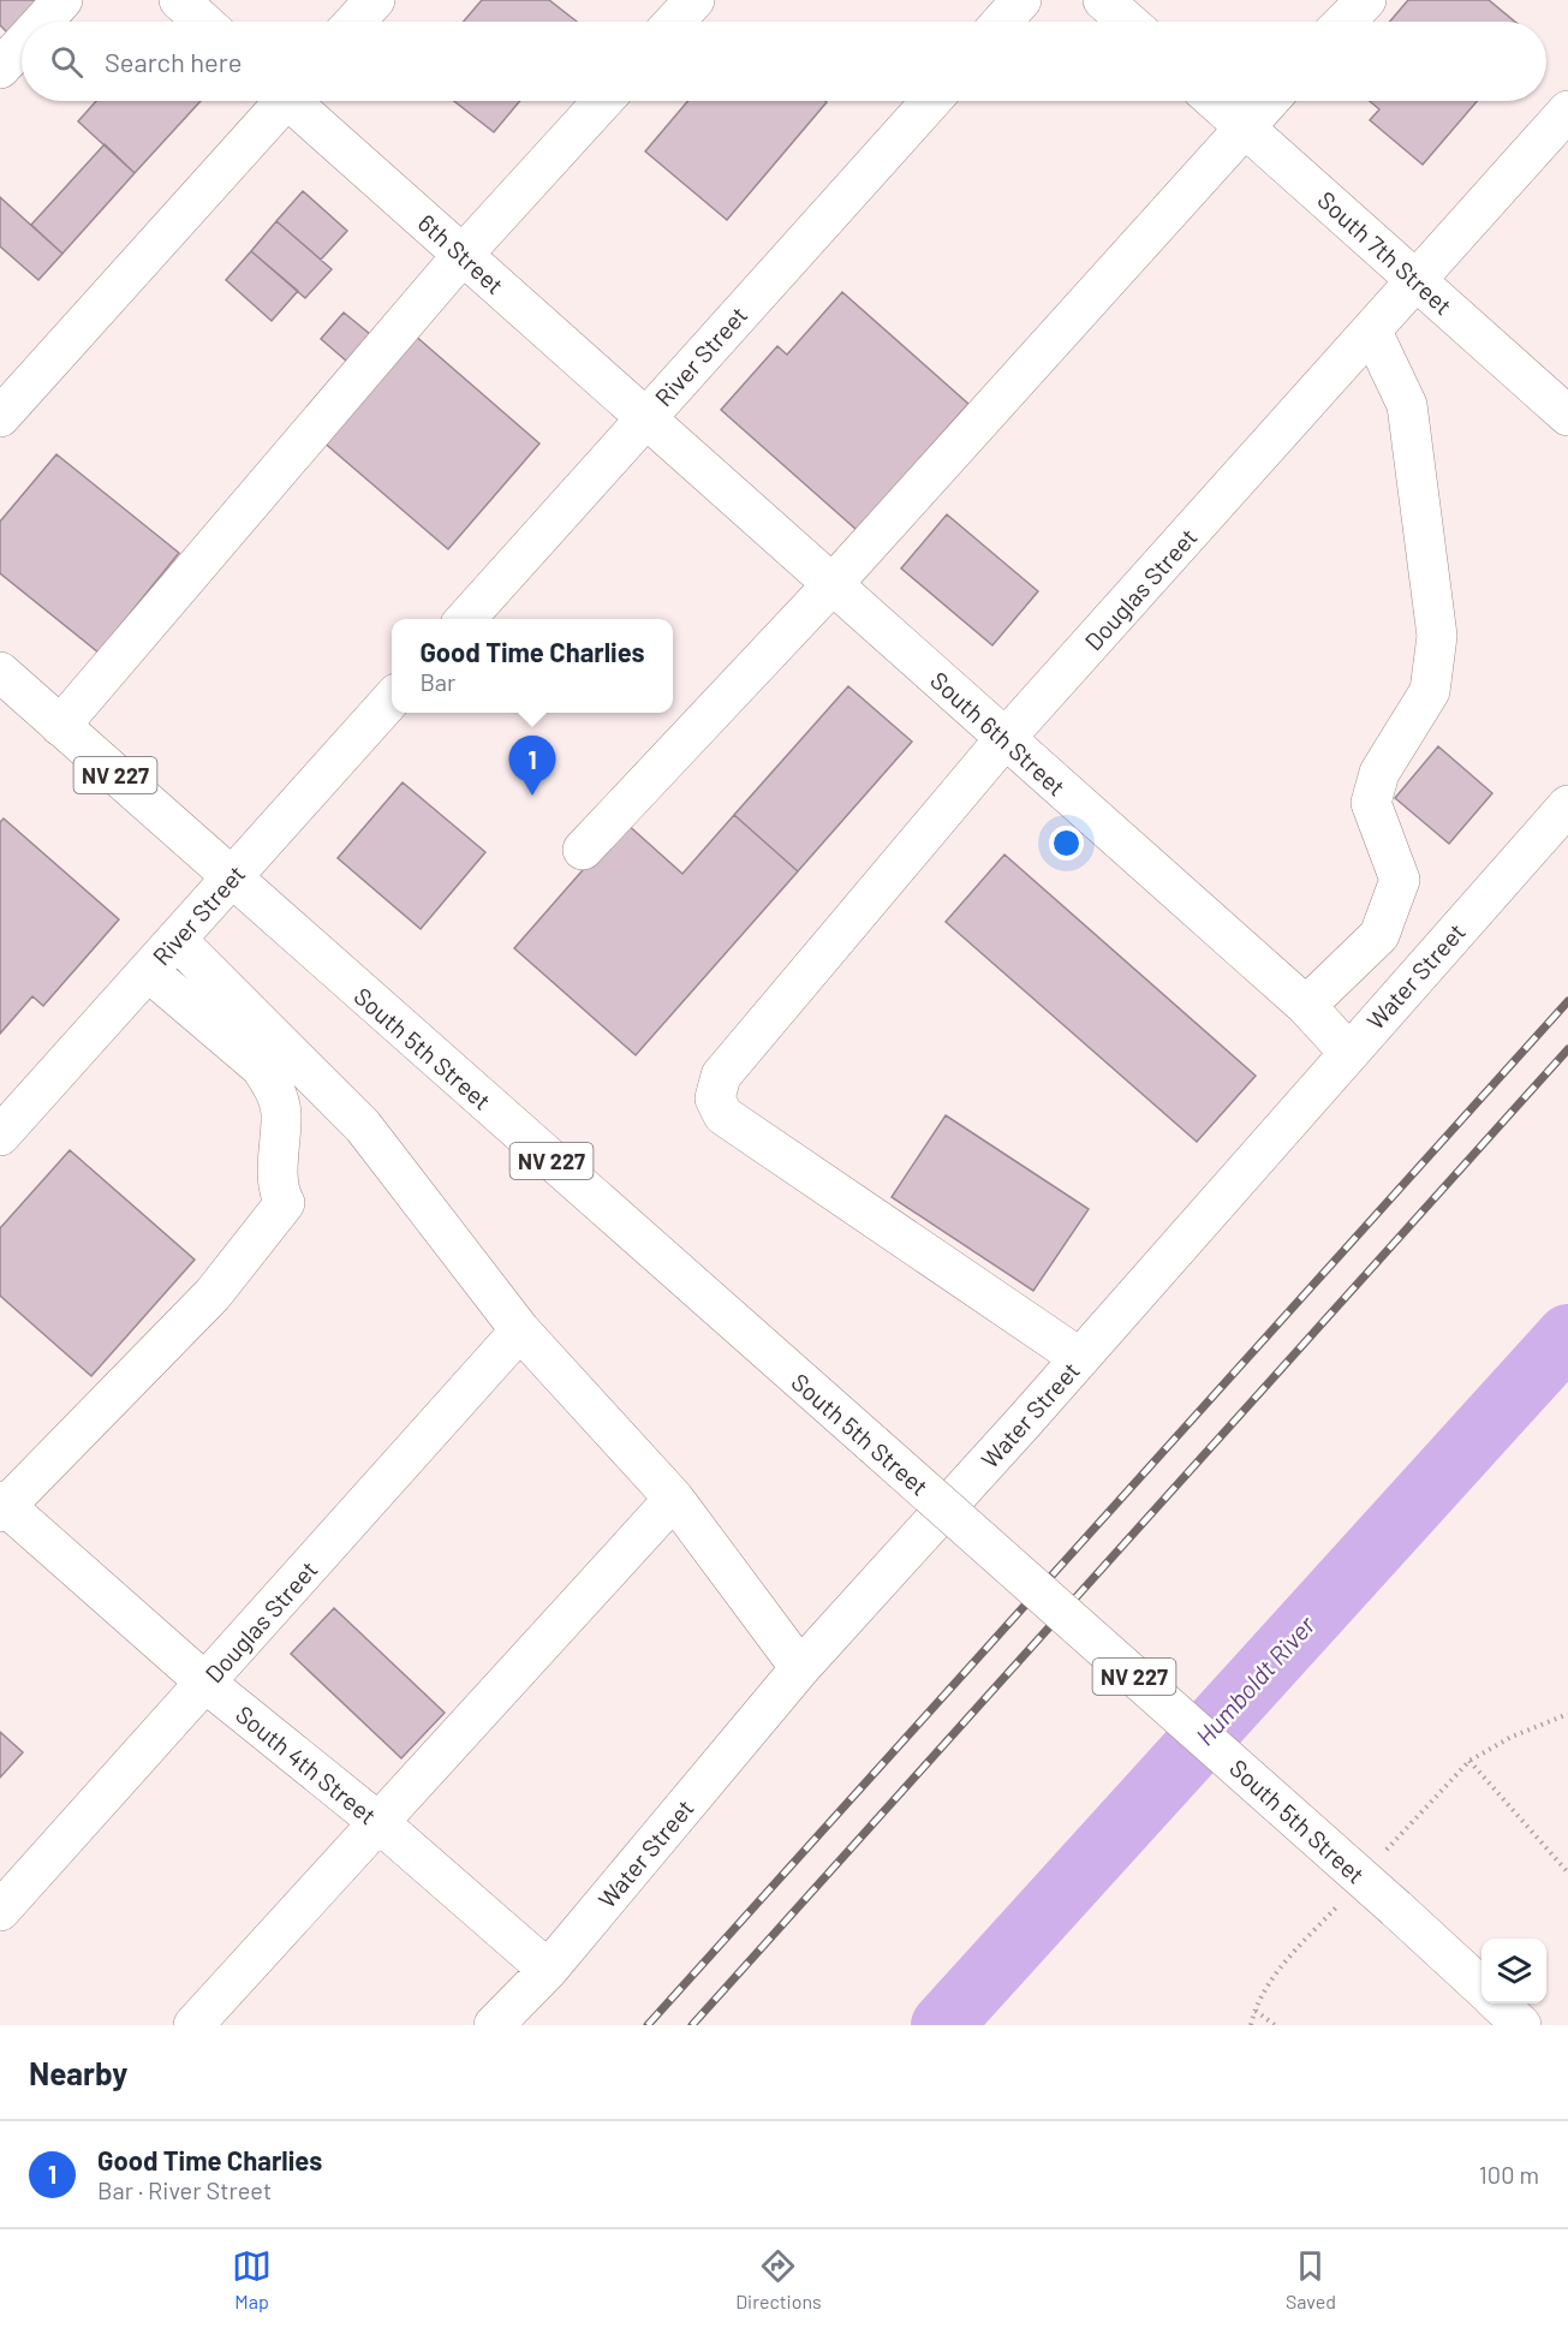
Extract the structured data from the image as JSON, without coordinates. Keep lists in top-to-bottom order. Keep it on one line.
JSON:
{"streets":{"street":["South 7th Street","6th Street","River Street","Douglas Street","South 6th Street","NV 227","Water Street","South 5th Street","South 4th Street"]},"crossings":[["South 7th Street","Douglas Street"],["6th Street","River Street"],["6th Street","South 6th Street"],["River Street","South 6th Street"],["River Street","NV 227"],["River Street","South 5th Street"],["Douglas Street","South 6th Street"],["Douglas Street","Water Street"],["Douglas Street","South 4th Street"],["South 6th Street","Water Street"],["NV 227","South 5th Street"],["Water Street","South 4th Street"]],"water":["Humboldt River"],"page":{"search":"Search here","popup":["Good Time Charlies","Bar"],"pins":"1","heading":"Nearby","list":[{"mark":"1","name":"Good Time Charlies","note":"Bar · River Street","value":"100 m"}],"nav":["Map","Directions","Saved"]}}
